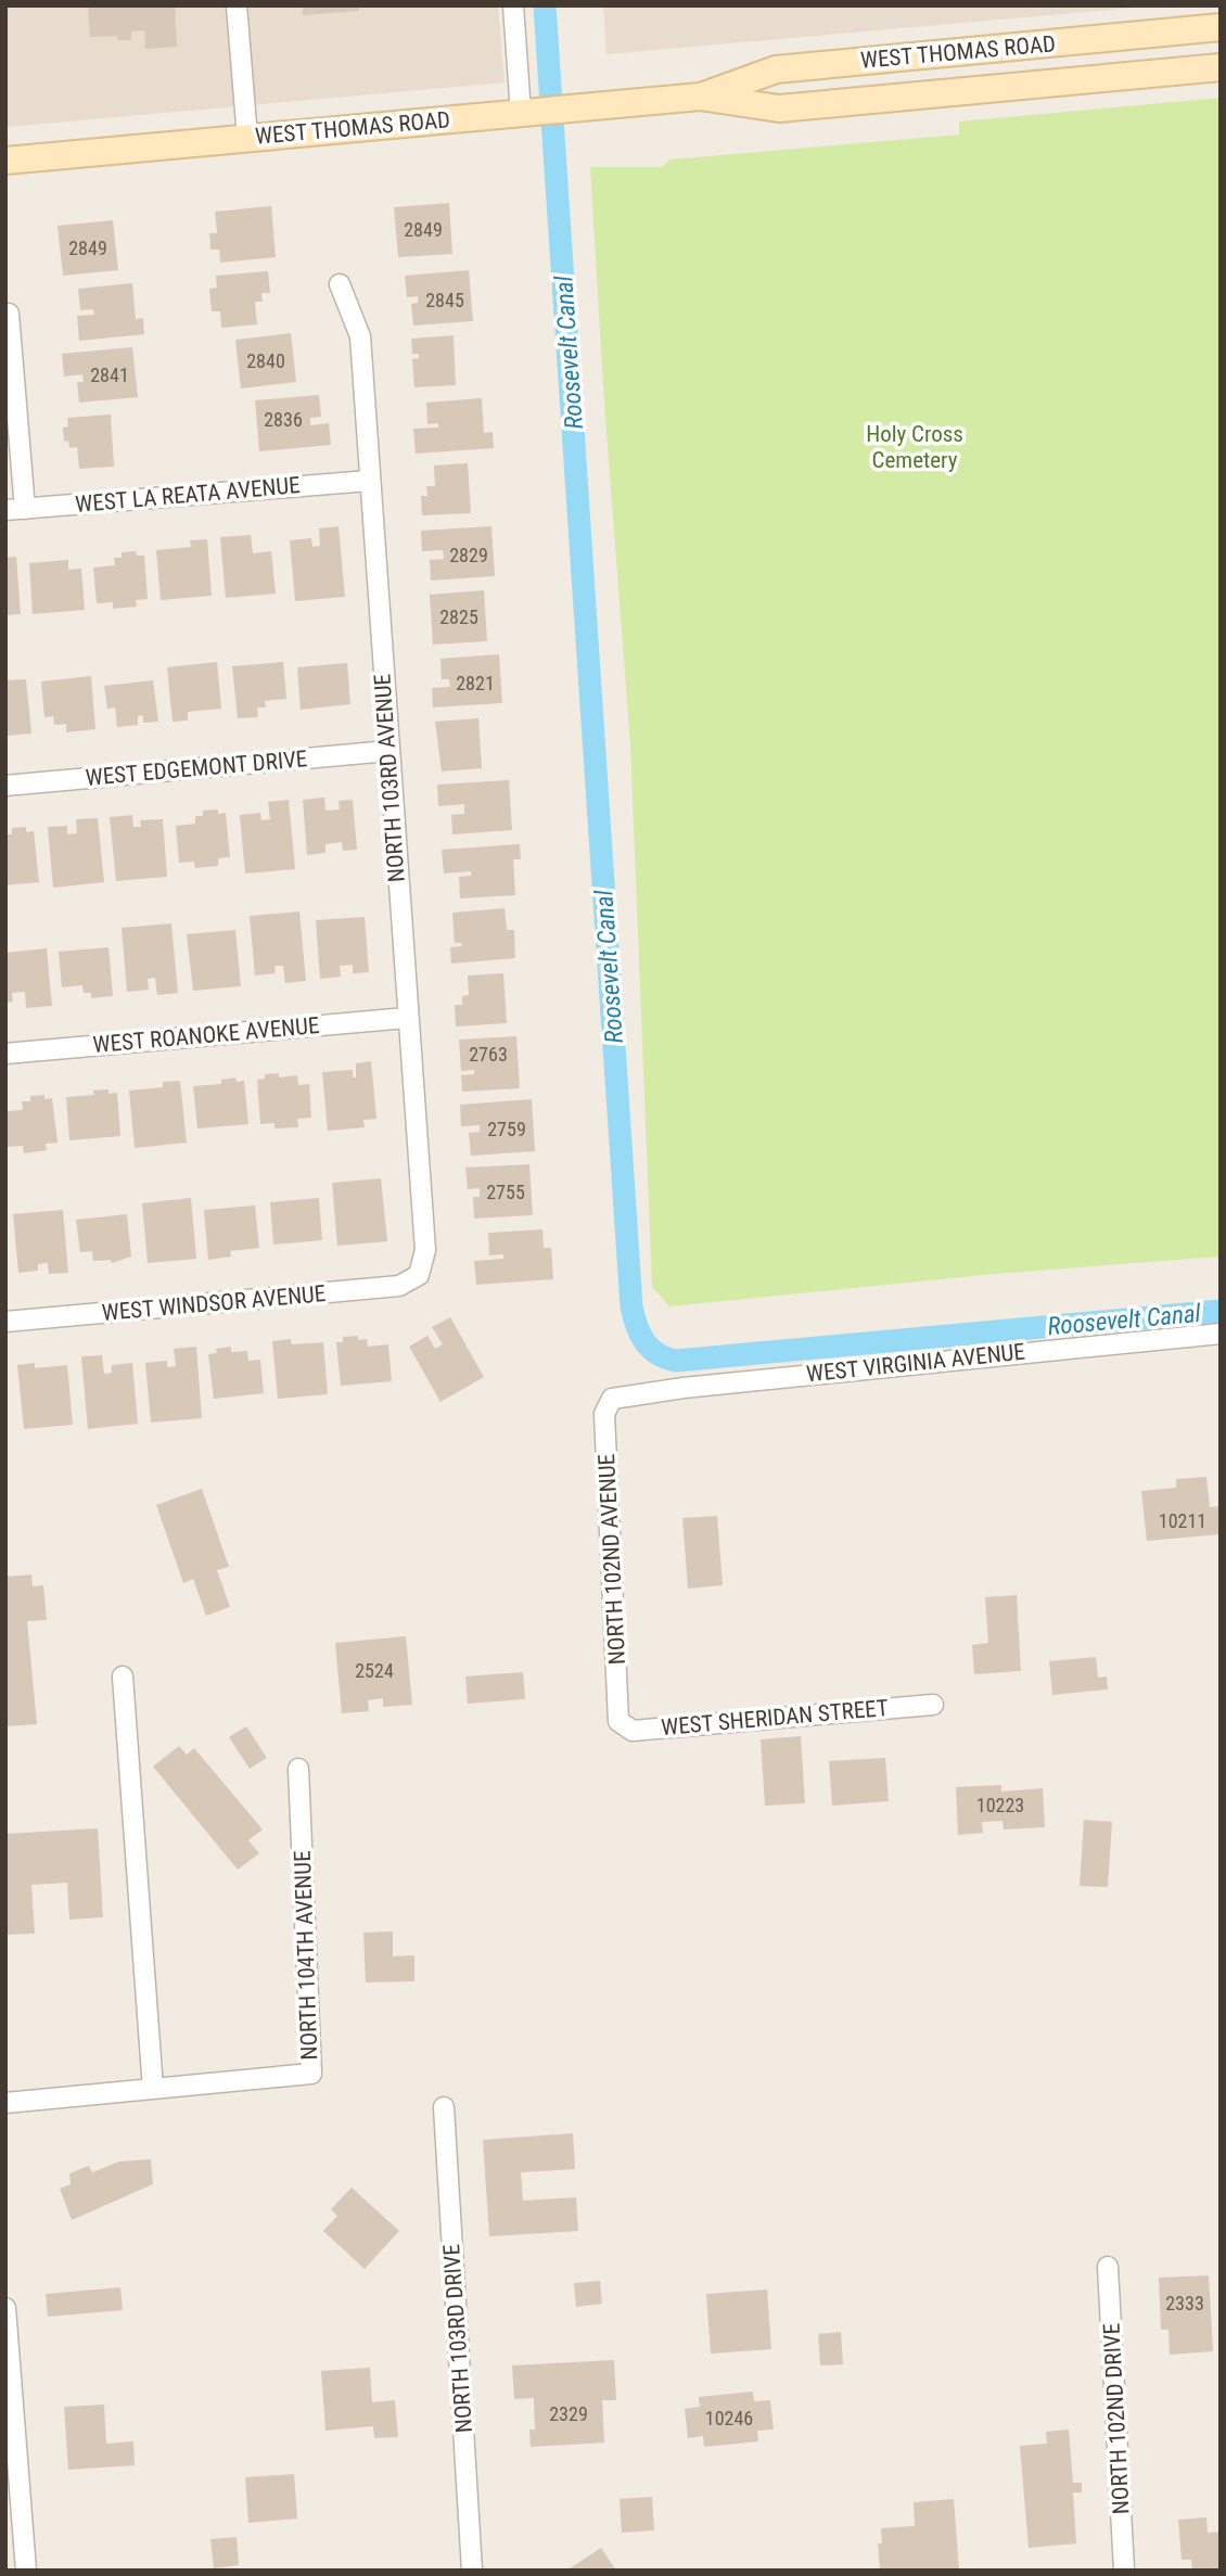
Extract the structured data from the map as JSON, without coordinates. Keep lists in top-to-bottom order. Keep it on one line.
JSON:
{"streets":{"main road":["WEST THOMAS ROAD"],"street":["WEST LA REATA AVENUE","WEST EDGEMONT DRIVE","NORTH 103RD AVENUE","WEST ROANOKE AVENUE","WEST WINDSOR AVENUE","WEST VIRGINIA AVENUE","NORTH 102ND AVENUE","WEST SHERIDAN STREET","NORTH 104TH AVENUE","NORTH 103RD DRIVE","NORTH 102ND DRIVE"]},"crossings":[["WEST LA REATA AVENUE","NORTH 103RD AVENUE"],["WEST EDGEMONT DRIVE","NORTH 103RD AVENUE"],["NORTH 103RD AVENUE","WEST ROANOKE AVENUE"],["NORTH 103RD AVENUE","WEST WINDSOR AVENUE"],["WEST VIRGINIA AVENUE","NORTH 102ND AVENUE"],["NORTH 102ND AVENUE","WEST SHERIDAN STREET"]],"water":["Roosevelt Canal"],"parks":["Holy Cross Cemetery"],"house_numbers":["2849","2849","2845","2840","2841","2836","2829","2825","2821","2763","2759","2755","10211","2524","10223","2333","2329","10246"]}
